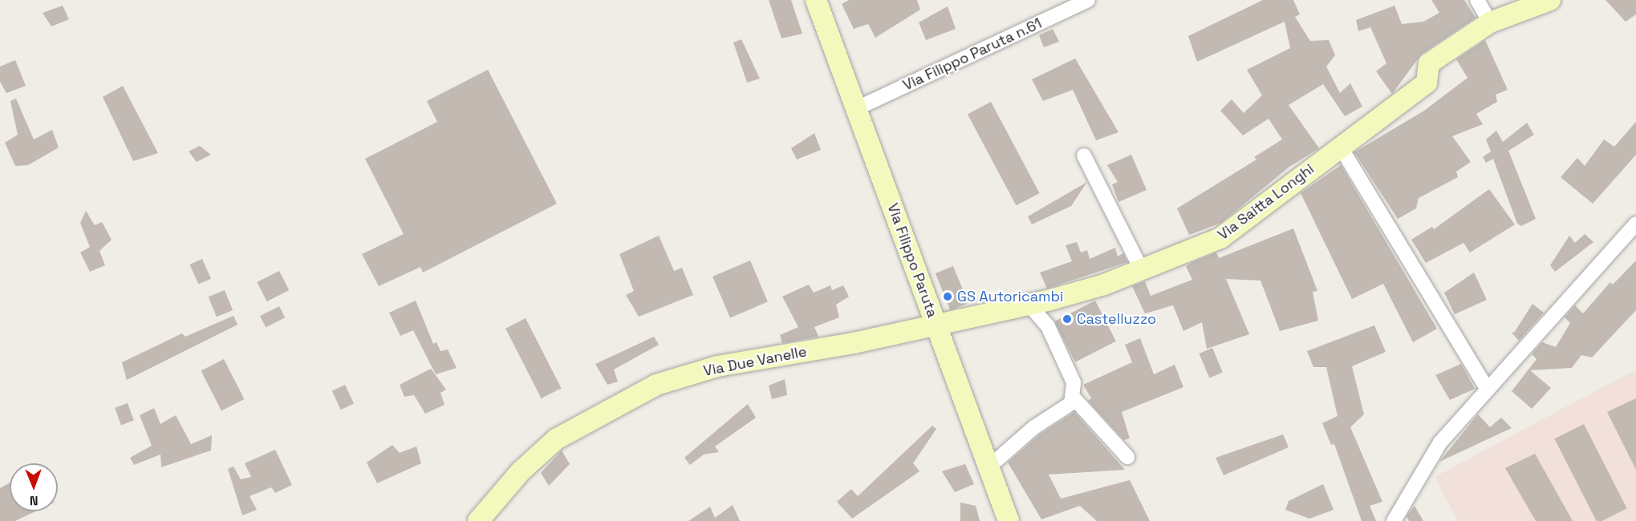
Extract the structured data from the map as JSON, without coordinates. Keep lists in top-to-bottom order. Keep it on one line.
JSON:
{"streets":{"street":["Via Filippo Paruta n.61","Via Saitta Longhi","Via Filippo Paruta","Via Due Vanelle"]},"crossings":[["Via Filippo Paruta n.61","Via Filippo Paruta"],["Via Saitta Longhi","Via Filippo Paruta"],["Via Saitta Longhi","Via Due Vanelle"],["Via Filippo Paruta","Via Due Vanelle"]],"places":["GS Autoricambi","Castelluzzo"],"north":"bottom"}
